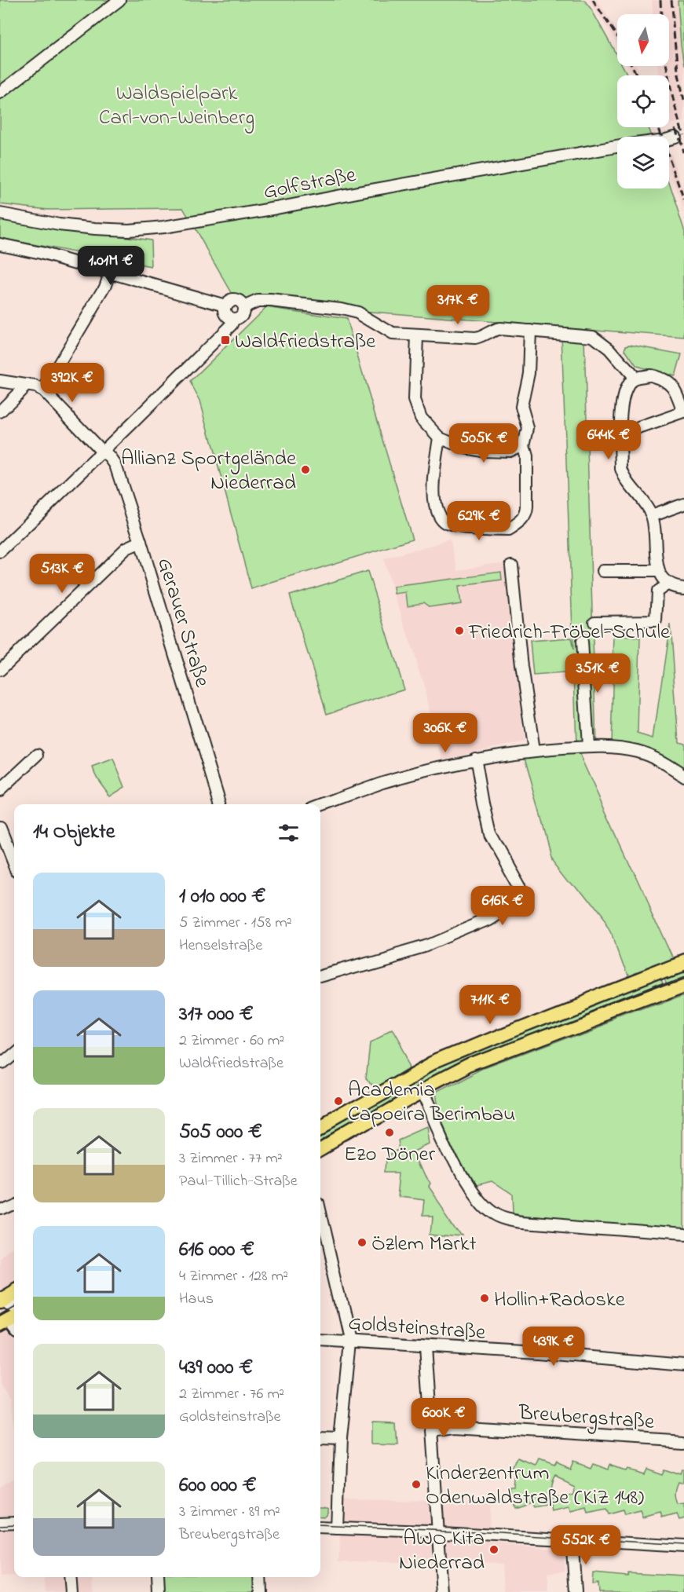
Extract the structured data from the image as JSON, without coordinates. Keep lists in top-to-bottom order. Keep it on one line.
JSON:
{"streets":{"street":["Golfstraße","Gerauer Straße","Goldsteinstraße","Breubergstraße"]},"parks":["Waldspielpark Carl-von-Weinberg"],"places":{"transit":["Waldfriedstraße"],"other":["Allianz Sportgelände Niederrad","Friedrich-Fröbel-Schule","Academia Capoeira Berimbau","Ezo Döner","Özlem Markt","Hollin+Radoske","Kinderzentrum Odenwaldstraße (KiZ 148)","AWO Kita Niederrad"]},"north":"bottom","page":{"price":["1.01M €","317K €","392K €","644K €","505K €","629K €","513K €","351K €","306K €","616K €","711K €","439K €","600K €","552K €"],"heading":"14 Objekte","list":[{"name":"1 010 000 €","note":"5 Zimmer · 158 m² · Henselstraße"},{"name":"317 000 €","note":"2 Zimmer · 60 m² · Waldfriedstraße"},{"name":"505 000 €","note":"3 Zimmer · 77 m² · Paul-Tillich-Straße"},{"name":"616 000 €","note":"4 Zimmer · 128 m² · Haus"},{"name":"439 000 €","note":"2 Zimmer · 76 m² · Goldsteinstraße"},{"name":"600 000 €","note":"3 Zimmer · 89 m² · Breubergstraße"}]}}
